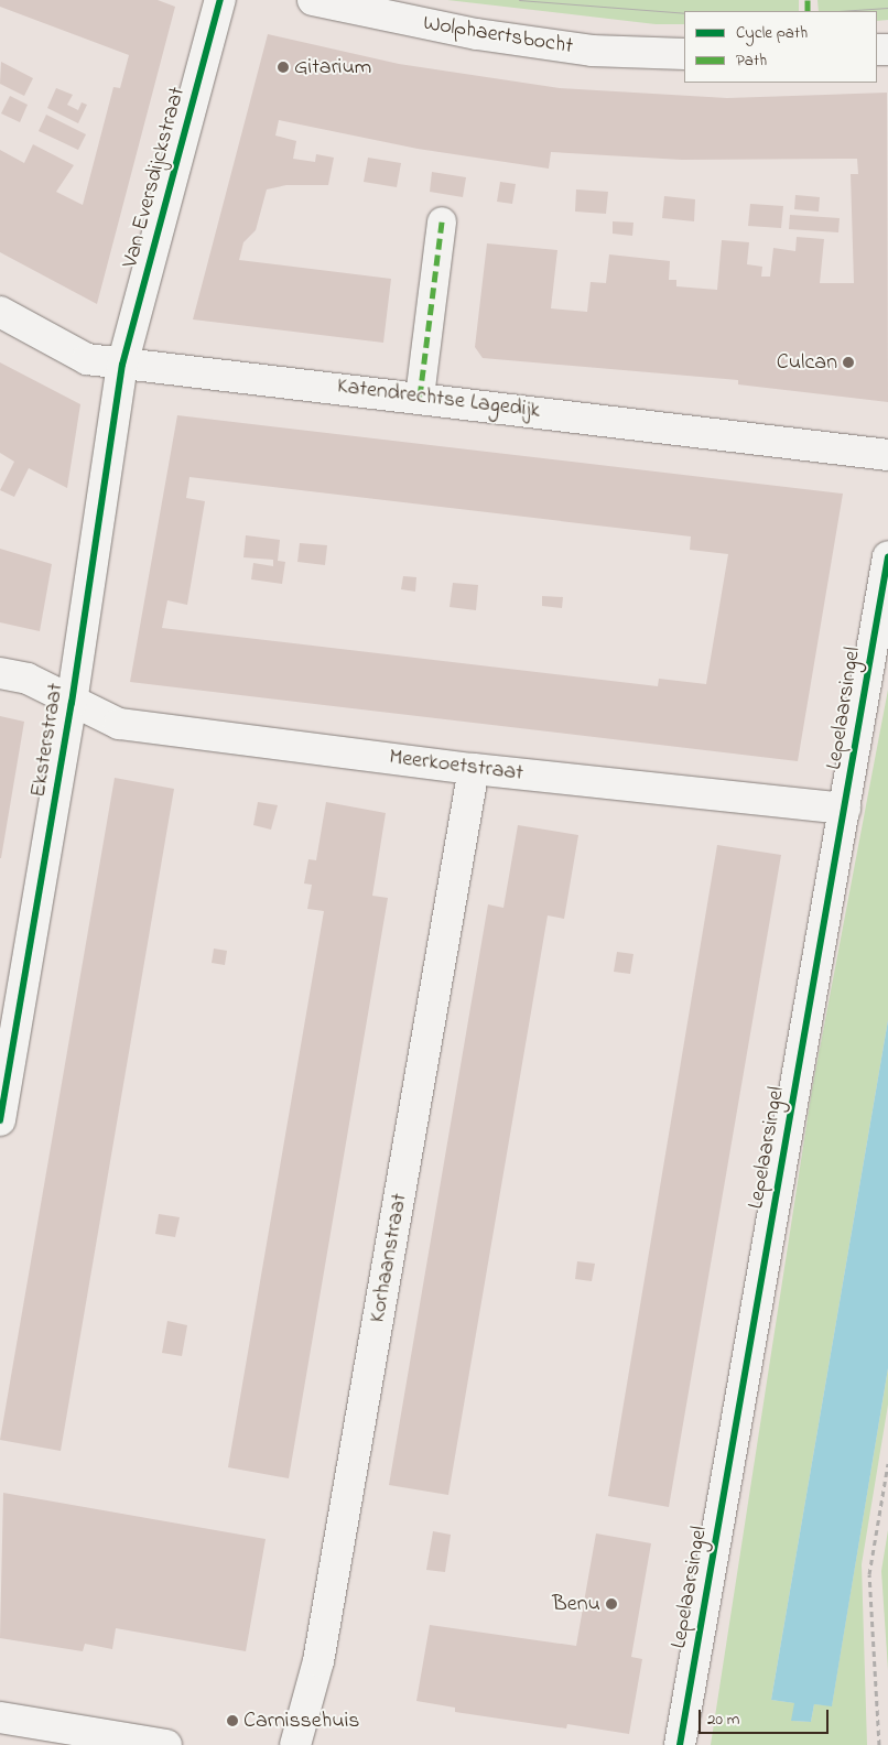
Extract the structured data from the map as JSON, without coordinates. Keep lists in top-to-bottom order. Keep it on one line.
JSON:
{"streets":{"street":["Wolphaertsbocht","Van Eversdijckstraat","Katendrechtse Lagedijk","Lepelaarsingel","Eksterstraat","Meerkoetstraat","Korhaanstraat"]},"crossings":[["Van Eversdijckstraat","Katendrechtse Lagedijk"],["Van Eversdijckstraat","Eksterstraat"],["Katendrechtse Lagedijk","Eksterstraat"],["Lepelaarsingel","Meerkoetstraat"],["Eksterstraat","Meerkoetstraat"],["Meerkoetstraat","Korhaanstraat"]],"places":["Gitarium","Culcan","Benu","Carnissehuis"],"legend":["Cycle path","Path"],"scale_bar":"20 m"}
